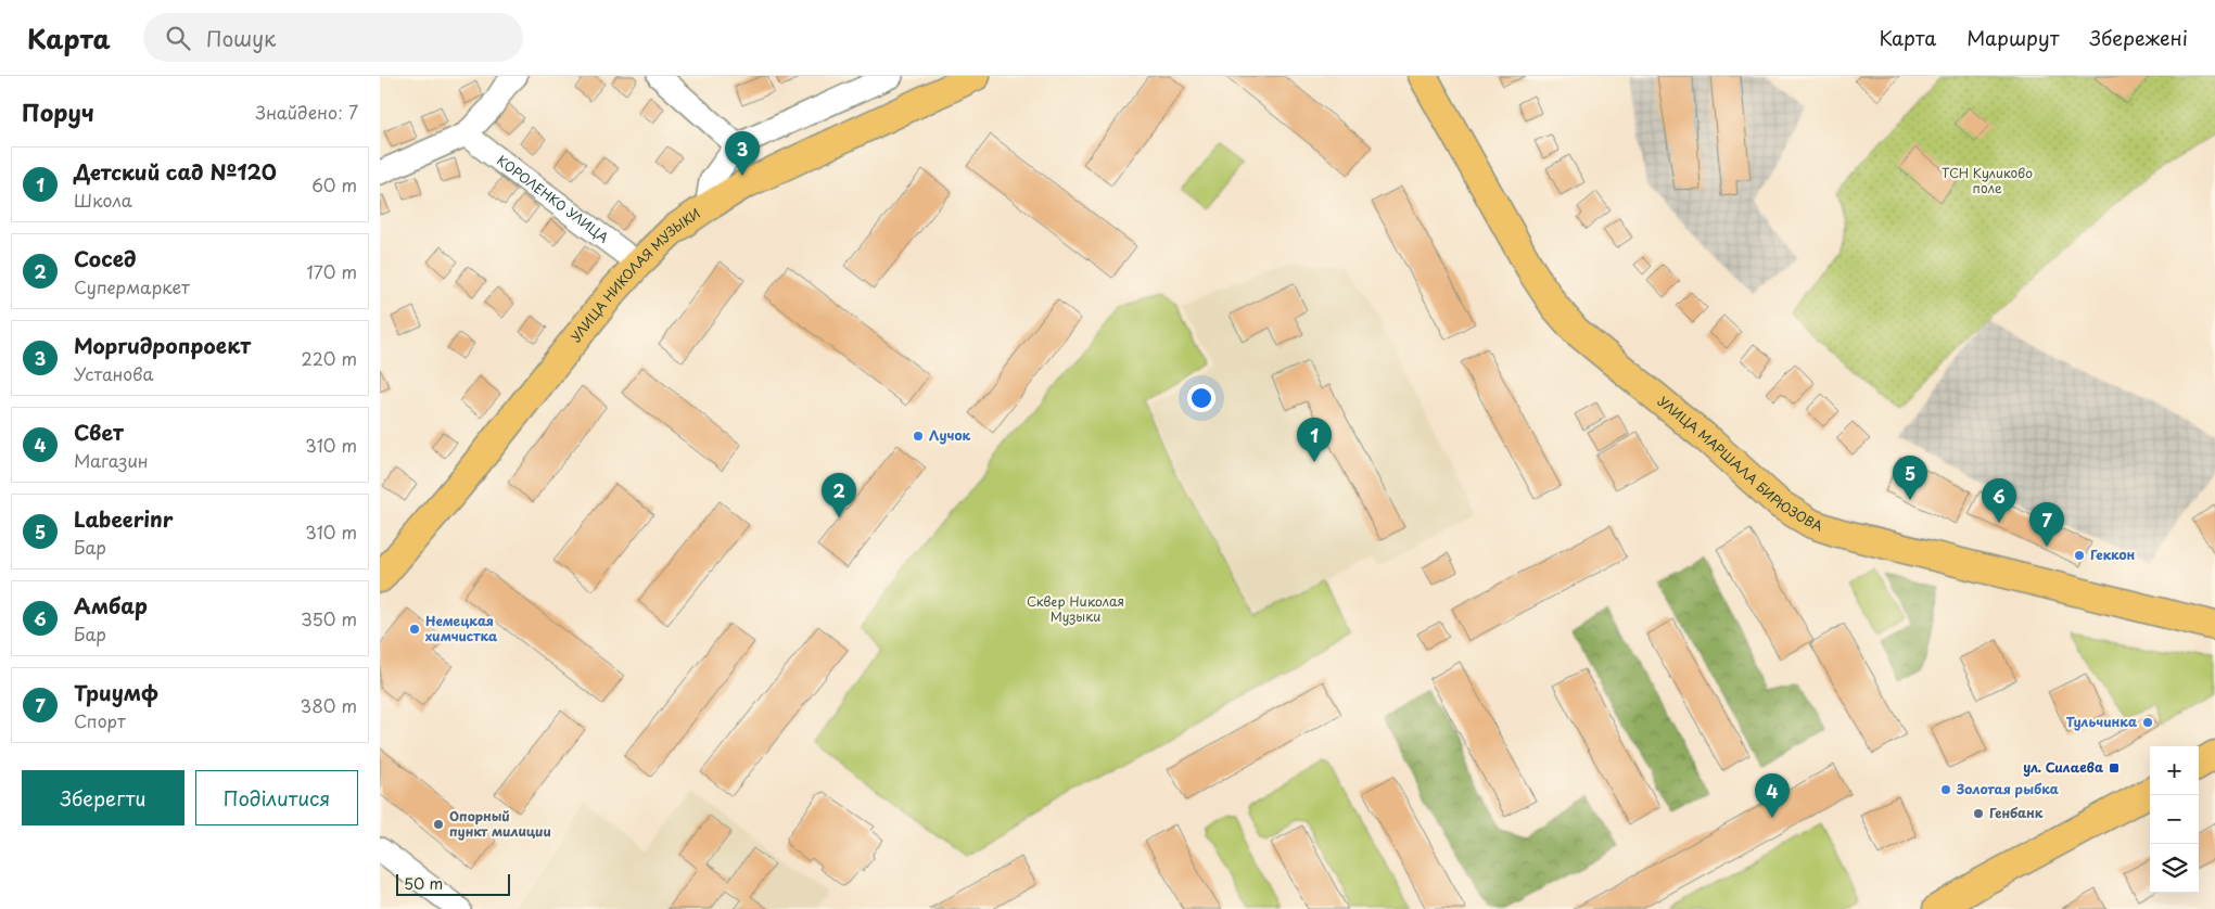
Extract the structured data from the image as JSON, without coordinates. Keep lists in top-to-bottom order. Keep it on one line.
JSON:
{"streets":{"main road":["УЛИЦА НИКОЛАЯ МУЗЫКИ","УЛИЦА МАРШАЛА БИРЮЗОВА"],"street":["КОРОЛЕНКО УЛИЦА"]},"crossings":[["КОРОЛЕНКО УЛИЦА","УЛИЦА НИКОЛАЯ МУЗЫКИ"]],"parks":["ТСН Куликово поле","Сквер Николая Музыки"],"places":{"other":["Лучок","Геккон","Немецкая химчистка","Тульчинка","Золотая рыбка","Генбанк","Опорный пункт милиции"],"transit":["ул. Силаева"]},"scale_bar":"50 m","page":{"header":"Карта","search":"Пошук","nav":["Карта","Маршрут","Збережені"],"heading":["Поруч","Знайдено: 7"],"pins":["3","1","5","2","6","7","4"],"list":[{"mark":"1","name":"Детский сад №120","note":"Школа","value":"60 m"},{"mark":"2","name":"Сосед","note":"Супермаркет","value":"170 m"},{"mark":"3","name":"Моргидропроект","note":"Установа","value":"220 m"},{"mark":"4","name":"Свет","note":"Магазин","value":"310 m"},{"mark":"5","name":"Labeerinr","note":"Бар","value":"310 m"},{"mark":"6","name":"Амбар","note":"Бар","value":"350 m"},{"mark":"7","name":"Триумф","note":"Спорт","value":"380 m"}],"map_buttons":["+","−"],"buttons":["Зберегти","Поділитися"],"scale":"50 m"}}
